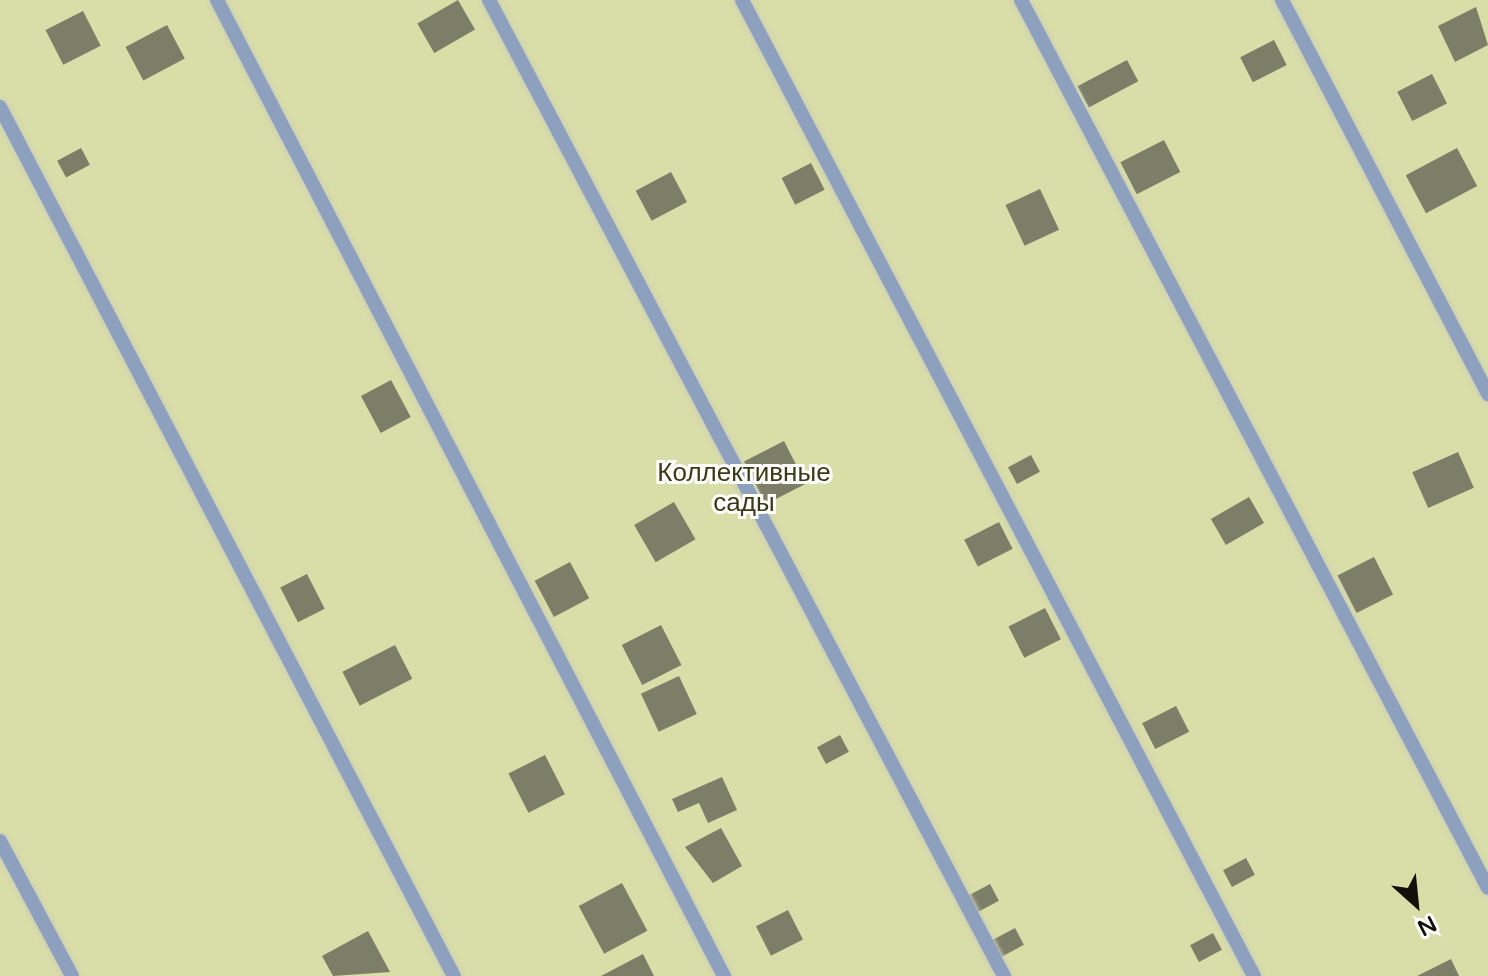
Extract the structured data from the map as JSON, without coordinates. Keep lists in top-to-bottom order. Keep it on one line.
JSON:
{"parks":["Коллективные сады"],"north":"bottom right"}
